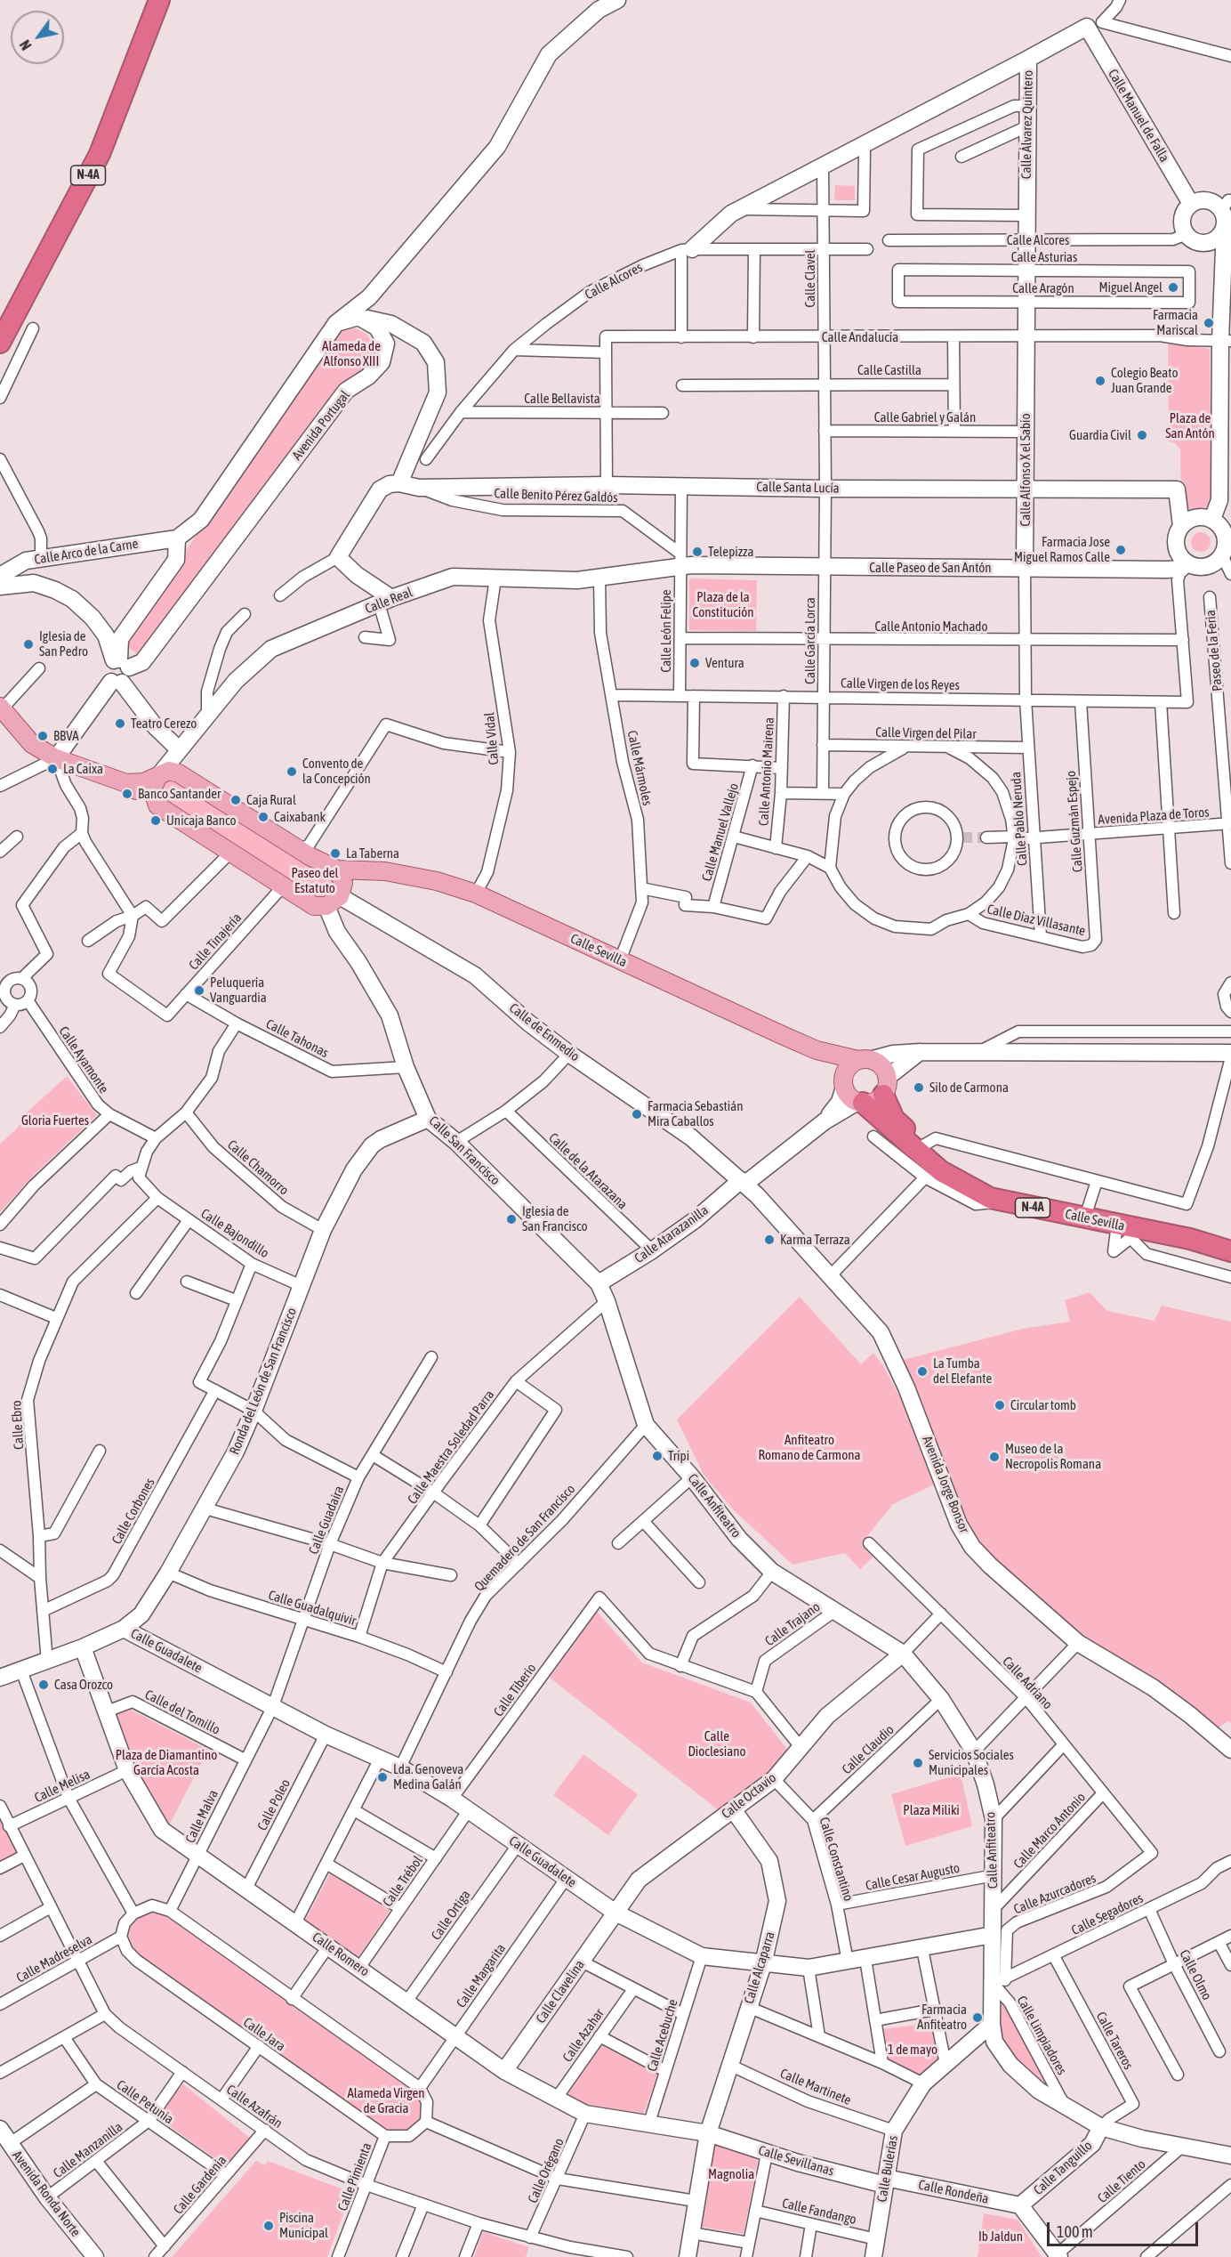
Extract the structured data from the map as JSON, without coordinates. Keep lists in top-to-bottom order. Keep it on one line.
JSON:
{"streets":{"highway":["N-4A","Calle Sevilla"],"street":["Calle Manuel de Falla","Calle Álvarez Quintero","Calle Alcores","Calle Asturias","Calle Clavel","Calle Aragón","Calle Andalucía","Calle Castilla","Calle Bellavista","Calle Gabriel y Galán","Avenida Portugal","Calle Alfonso X el Sabio","Calle Santa Lucía","Calle Benito Pérez Galdós","Calle Arco de la Carne","Calle Paseo de San Antón","Calle Real","Calle Antonio Machado","Calle León Felipe","Calle García Lorca","Paseo de la Feria","Calle Virgen de los Reyes","Calle Virgen del Pilar","Calle Vidal","Calle Mármoles","Calle Antonio Mairena","Avenida Plaza de Toros","Calle Pablo Neruda","Calle Guzmán Espejo","Calle Manuel Vallejo","Calle Díaz Villasante","Calle Tinajería","Calle de Enmedio","Calle Tahonas","Calle Ayamonte","Calle San Francisco","Calle Chamorro","Calle de la Atarazana","Calle Bajondillo","Calle Atarazanilla","Ronda del León de San Francisco","Calle Ebro","Calle Maestra Soledad Parra","Avenida Jorge Bonsor","Calle Anfiteatro","Calle Corbones","Calle Guadaira","Quemadero de San Francisco","Calle Guadalquivir","Calle Trajano","Calle Guadalete","Calle Adriano","Calle Tiberio","Calle del Tomillo","Calle Claudio","Calle Melisa","Calle Octavio","Calle Poleo","Calle Malva","Calle Marco Antonio","Calle Constantino","Calle Cesar Augusto","Calle Trébol","Calle Azurcadores","Calle Segadores","Calle Ortiga","Calle Romero","Calle Madreselva","Calle Alcaparra","Calle Olmo","Calle Margarita","Calle Clavelina","Calle Jara","Calle Azahar","Calle Acebuche","Calle Limpiadores","Calle Tareros","Calle Martinete","Calle Petunia","Calle Azafrán","Calle Manzanilla","Calle Sevillanas","Calle Tanguillo","Calle Bulerías","Calle Orégano","Calle Pimienta","Calle Tiento","Calle Gardenia","Calle Rondeña","Avenida Ronda Norte","Calle Fandango"]},"crossings":[["Calle Manuel de Falla","Calle Álvarez Quintero"],["Calle Manuel de Falla","Calle Alcores"],["Calle Álvarez Quintero","Calle Alcores"],["Calle Álvarez Quintero","Calle Alfonso X el Sabio"],["Calle Alcores","Calle Clavel"],["Calle Alcores","Calle Bellavista"],["Calle Alcores","Calle Alfonso X el Sabio"],["Calle Asturias","Calle Aragón"],["Calle Asturias","Calle Alfonso X el Sabio"],["Calle Clavel","Calle Andalucía"],["Calle Clavel","Calle Castilla"],["Calle Clavel","Calle Gabriel y Galán"],["Calle Clavel","Calle Santa Lucía"],["Calle Clavel","Calle García Lorca"],["Calle Aragón","Calle Alfonso X el Sabio"],["Calle Andalucía","Calle Alfonso X el Sabio"],["Calle Gabriel y Galán","Calle Alfonso X el Sabio"],["Calle Alfonso X el Sabio","Calle Santa Lucía"],["Calle Alfonso X el Sabio","Calle Paseo de San Antón"],["Calle Alfonso X el Sabio","Calle Antonio Machado"],["Calle Alfonso X el Sabio","Calle Virgen de los Reyes"],["Calle Alfonso X el Sabio","Calle Pablo Neruda"],["Calle Santa Lucía","Calle Benito Pérez Galdós"],["Calle Santa Lucía","Calle Paseo de San Antón"],["Calle Santa Lucía","Calle León Felipe"],["Calle Santa Lucía","Calle García Lorca"],["Calle Benito Pérez Galdós","Calle Paseo de San Antón"],["Calle Benito Pérez Galdós","Calle Real"],["Calle Benito Pérez Galdós","Calle León Felipe"],["Calle Paseo de San Antón","Calle Real"],["Calle Paseo de San Antón","Calle León Felipe"],["Calle Paseo de San Antón","Calle García Lorca"],["Calle Real","Calle León Felipe"],["Calle Real","Calle Vidal"],["Calle Real","Calle Mármoles"],["Calle Antonio Machado","Calle León Felipe"],["Calle Antonio Machado","Calle García Lorca"],["Calle Antonio Machado","Calle Virgen de los Reyes"],["Calle León Felipe","Calle Virgen de los Reyes"],["Calle García Lorca","Calle Virgen de los Reyes"],["Calle García Lorca","Calle Virgen del Pilar"],["Paseo de la Feria","Avenida Plaza de Toros"],["Calle Virgen de los Reyes","Calle Mármoles"],["Calle Virgen de los Reyes","Calle Antonio Mairena"],["Calle Virgen de los Reyes","Calle Pablo Neruda"],["Calle Virgen de los Reyes","Calle Guzmán Espejo"],["Calle Virgen del Pilar","Calle Pablo Neruda"],["Calle Vidal","Calle Sevilla"],["Calle Mármoles","Calle Sevilla"],["Avenida Plaza de Toros","Calle Pablo Neruda"],["Avenida Plaza de Toros","Calle Guzmán Espejo"],["Calle Pablo Neruda","Calle Díaz Villasante"],["Calle Guzmán Espejo","Calle Díaz Villasante"],["Calle Tinajería","Calle Tahonas"],["Calle Sevilla","Calle de Enmedio"],["Calle Sevilla","Calle San Francisco"],["Calle de Enmedio","Calle San Francisco"],["Calle de Enmedio","Calle Atarazanilla"],["Calle de Enmedio","Avenida Jorge Bonsor"],["Calle Tahonas","Calle San Francisco"],["Calle San Francisco","Calle Atarazanilla"],["Calle San Francisco","Ronda del León de San Francisco"],["Calle San Francisco","Calle Anfiteatro"],["Calle Chamorro","Ronda del León de San Francisco"],["Calle de la Atarazana","Calle Atarazanilla"],["Calle Bajondillo","Ronda del León de San Francisco"],["Calle Bajondillo","Calle Ebro"],["Calle Atarazanilla","Avenida Jorge Bonsor"],["Calle Atarazanilla","Calle Anfiteatro"],["Ronda del León de San Francisco","Calle Ebro"],["Ronda del León de San Francisco","Calle Guadalquivir"],["Ronda del León de San Francisco","Calle Guadalete"],["Ronda del León de San Francisco","Calle Romero"],["Calle Ebro","Calle Corbones"],["Calle Maestra Soledad Parra","Calle Anfiteatro"],["Calle Maestra Soledad Parra","Calle Guadalquivir"],["Calle Anfiteatro","Quemadero de San Francisco"],["Calle Anfiteatro","Calle Trajano"],["Calle Anfiteatro","Calle Guadalete"],["Calle Anfiteatro","Calle Claudio"],["Calle Anfiteatro","Calle Octavio"],["Calle Anfiteatro","Calle Marco Antonio"],["Calle Anfiteatro","Calle Cesar Augusto"],["Calle Anfiteatro","Calle Azurcadores"],["Calle Anfiteatro","Calle Segadores"],["Calle Anfiteatro","Calle Limpiadores"],["Calle Anfiteatro","Calle Tareros"],["Calle Anfiteatro","Calle Tanguillo"],["Calle Anfiteatro","Calle Bulerías"],["Calle Anfiteatro","Calle Tiento"],["Calle Guadaira","Calle Guadalquivir"],["Calle Guadaira","Calle Guadalete"],["Calle Guadaira","Calle Malva"],["Quemadero de San Francisco","Calle Guadalquivir"],["Quemadero de San Francisco","Calle Guadalete"],["Calle Guadalete","Calle Tiberio"],["Calle Guadalete","Calle Octavio"],["Calle Guadalete","Calle Poleo"],["Calle Guadalete","Calle Malva"],["Calle Guadalete","Calle Constantino"],["Calle Guadalete","Calle Trébol"],["Calle Guadalete","Calle Ortiga"],["Calle Guadalete","Calle Alcaparra"],["Calle Guadalete","Calle Margarita"],["Calle Guadalete","Calle Clavelina"],["Calle Guadalete","Calle Acebuche"],["Calle Adriano","Calle Marco Antonio"],["Calle Adriano","Calle Azurcadores"],["Calle del Tomillo","Calle Malva"],["Calle del Tomillo","Calle Romero"],["Calle Claudio","Calle Constantino"],["Calle Melisa","Calle Romero"],["Calle Melisa","Calle Azafrán"],["Calle Octavio","Calle Constantino"],["Calle Octavio","Calle Alcaparra"],["Calle Octavio","Calle Clavelina"],["Calle Poleo","Calle Romero"],["Calle Malva","Calle Romero"],["Calle Constantino","Calle Cesar Augusto"],["Calle Trébol","Calle Romero"],["Calle Azurcadores","Calle Segadores"],["Calle Azurcadores","Calle Limpiadores"],["Calle Segadores","Calle Olmo"],["Calle Segadores","Calle Limpiadores"],["Calle Segadores","Calle Tareros"],["Calle Ortiga","Calle Romero"],["Calle Romero","Calle Alcaparra"],["Calle Romero","Calle Margarita"],["Calle Romero","Calle Clavelina"],["Calle Romero","Calle Azahar"],["Calle Romero","Calle Acebuche"],["Calle Romero","Calle Sevillanas"],["Calle Romero","Calle Orégano"],["Calle Madreselva","Calle Jara"],["Calle Madreselva","Calle Azafrán"],["Calle Alcaparra","Calle Martinete"],["Calle Alcaparra","Calle Sevillanas"],["Calle Jara","Calle Pimienta"],["Calle Tareros","Calle Tanguillo"],["Calle Martinete","Calle Bulerías"],["Calle Petunia","Calle Manzanilla"],["Calle Petunia","Calle Gardenia"],["Calle Azafrán","Calle Manzanilla"],["Calle Azafrán","Calle Orégano"],["Calle Azafrán","Calle Pimienta"],["Calle Azafrán","Calle Gardenia"],["Calle Manzanilla","Avenida Ronda Norte"],["Calle Sevillanas","Calle Bulerías"],["Calle Sevillanas","Calle Rondeña"],["Calle Tanguillo","Calle Rondeña"],["Calle Bulerías","Calle Rondeña"],["Calle Bulerías","Calle Fandango"]],"parks":["Alameda de Alfonso XIII","Plaza de San Antón","Plaza de la Constitución","Paseo del Estatuto","Gloria Fuertes","Anfiteatro Romano de Carmona","Calle Dioclesiano","Plaza de Diamantino García Acosta","Plaza Miliki","1 de mayo","Alameda Virgen de Gracia","Magnolia","Ib Jaldun"],"places":["Miguel Angel","Farmacia Mariscal","Colegio Beato Juan Grande","Guardia Civil","Farmacia Jose Miguel Ramos Calle","Telepizza","Iglesia de San Pedro","Ventura","Teatro Cerezo","BBVA","La Caixa","Convento de la Concepción","Banco Santander","Caja Rural","Caixabank","Unicaja Banco","La Taberna","Peluquería Vanguardia","Silo de Carmona","Farmacia Sebastián Mira Caballos","Iglesia de San Francisco","Karma Terraza","La Tumba del Elefante","Circular tomb","Tripi","Museo de la Necropolis Romana","Casa Orozco","Servicios Sociales Municipales","Lda. Genoveva Medina Galán","Farmacia Anfiteatro","Piscina Municipal"],"scale_bar":"100 m","north":"bottom left"}
